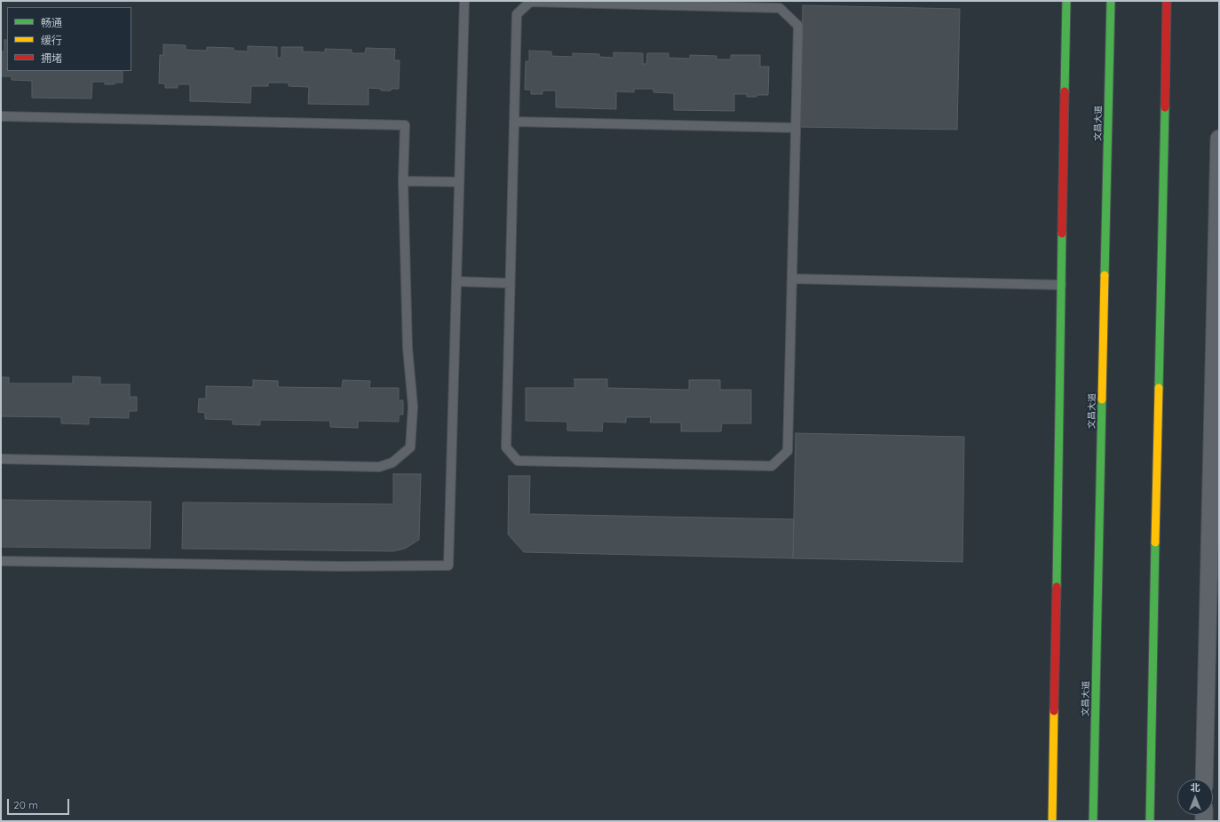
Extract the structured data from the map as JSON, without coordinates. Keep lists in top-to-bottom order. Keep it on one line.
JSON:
{"streets":{"main road":["文昌大道"]},"legend":["畅通","缓行","拥堵"],"scale_bar":"20 m","north":"top"}
